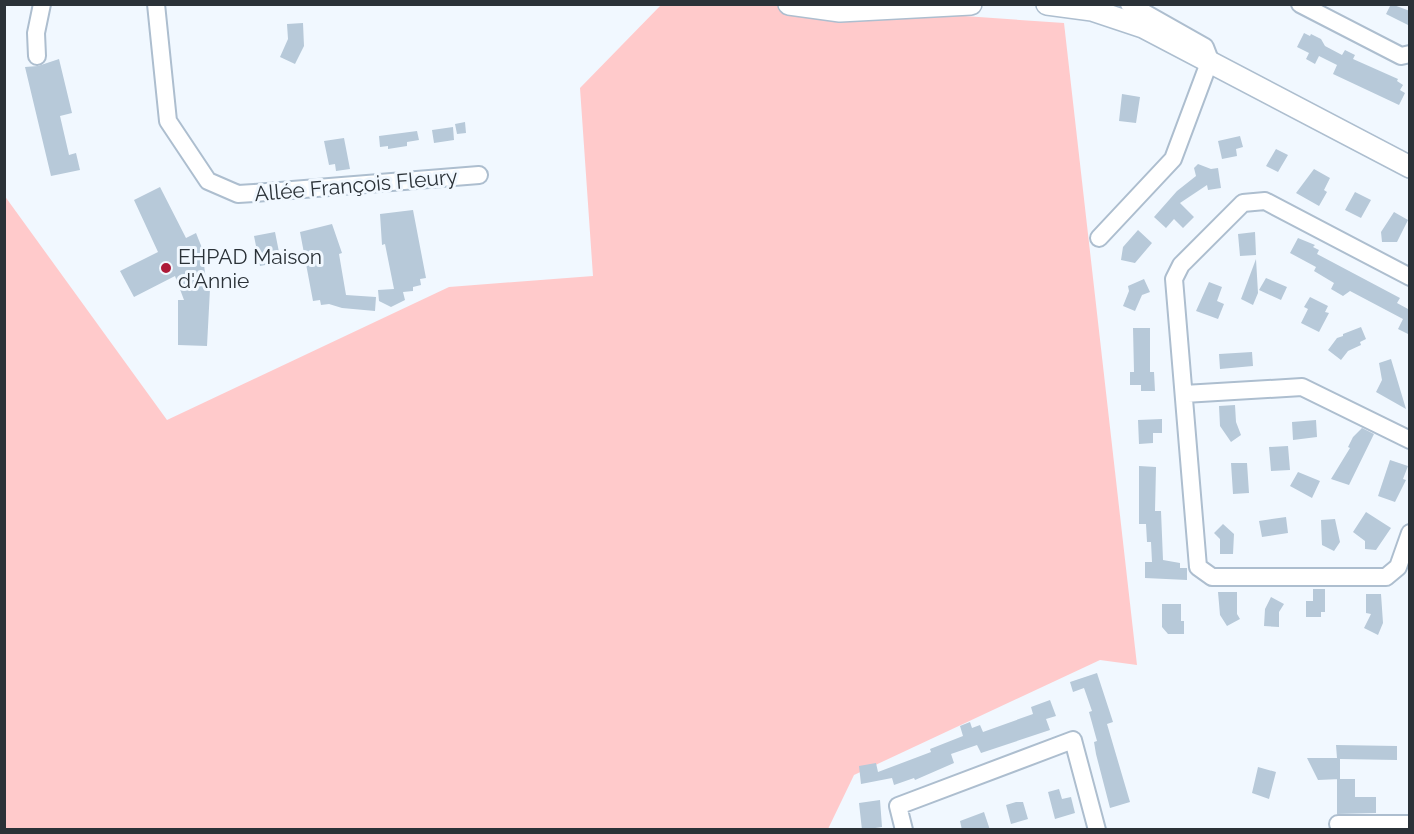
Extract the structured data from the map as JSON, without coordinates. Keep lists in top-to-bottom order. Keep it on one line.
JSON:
{"streets":{"street":["Allée François Fleury"]},"places":["EHPAD Maison d'Annie"]}
